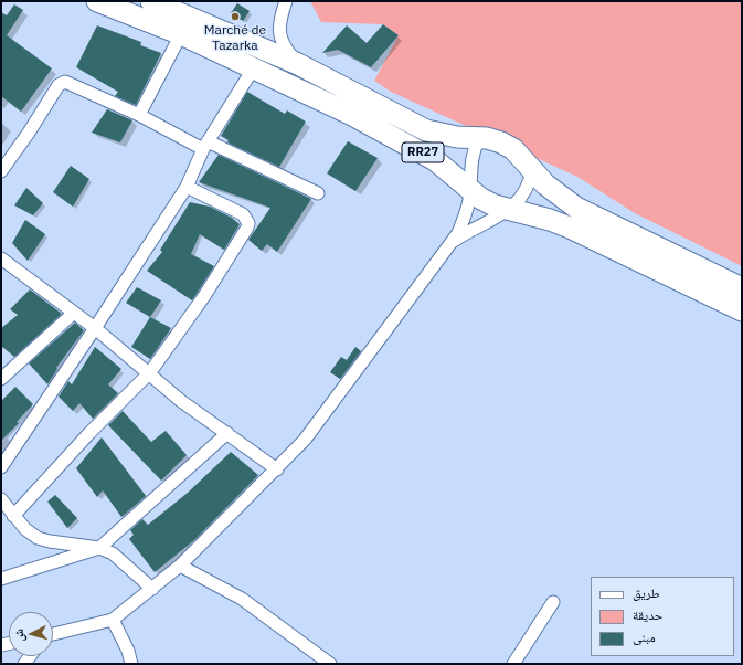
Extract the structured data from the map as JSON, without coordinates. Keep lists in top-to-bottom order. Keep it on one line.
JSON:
{"streets":{"highway":["RR27"]},"places":["Marché de Tazarka"],"legend":["طريق","حديقة","مبنى"],"north":"left"}
